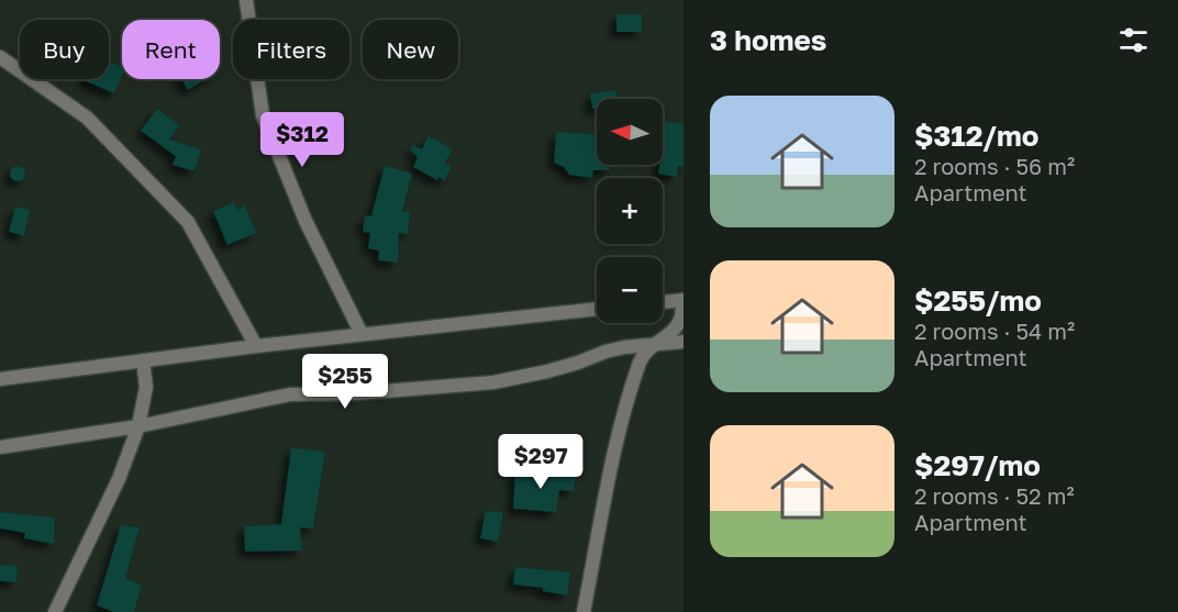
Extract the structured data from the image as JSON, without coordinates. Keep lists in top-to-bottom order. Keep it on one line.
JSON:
{"north":"left","page":{"heading":"3 homes","chip":["Buy","Rent","Filters","New"],"list":[{"name":"$312/mo","note":"2 rooms · 56 m² · Apartment"},{"name":"$255/mo","note":"2 rooms · 54 m² · Apartment"},{"name":"$297/mo","note":"2 rooms · 52 m² · Apartment"}],"map_buttons":["+","−"],"price":["$312","$255","$297"]}}
